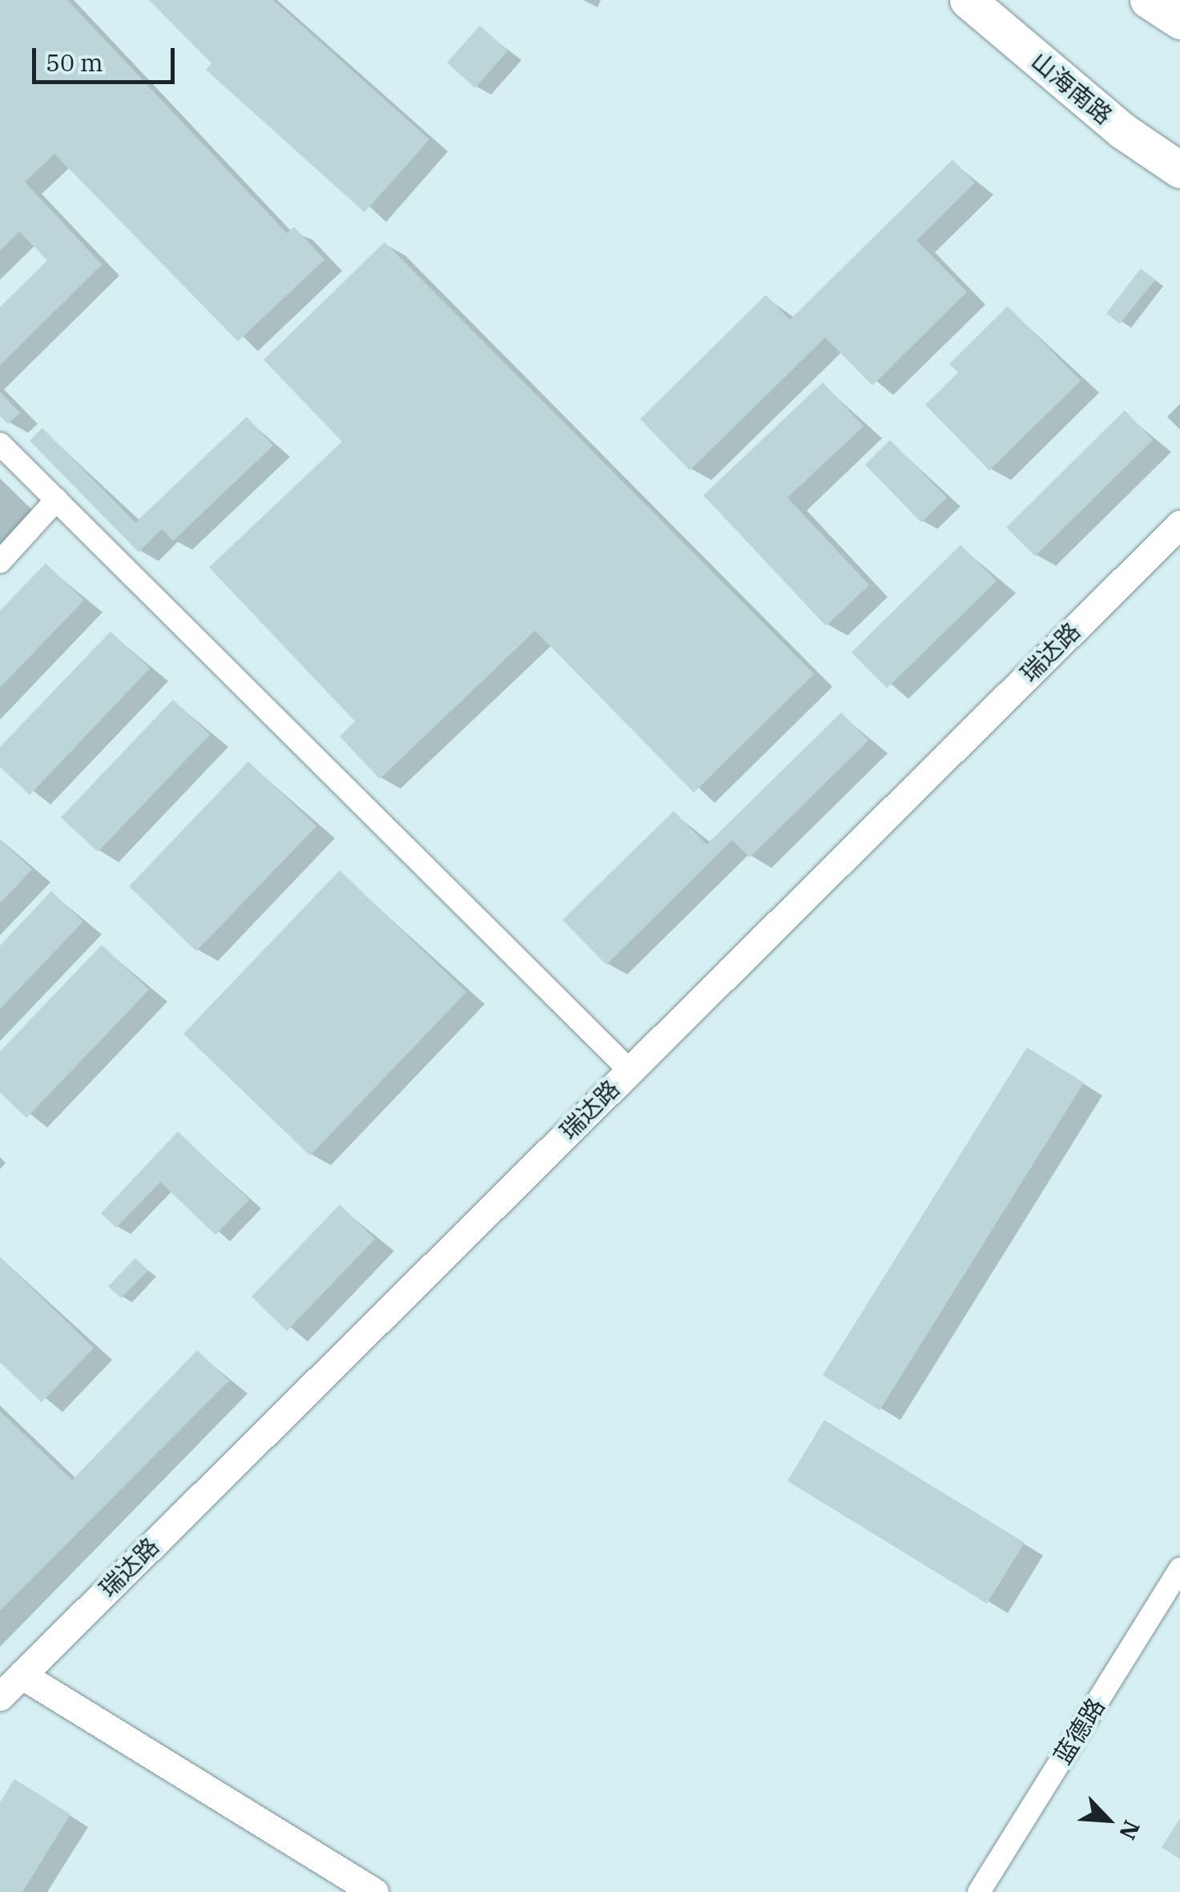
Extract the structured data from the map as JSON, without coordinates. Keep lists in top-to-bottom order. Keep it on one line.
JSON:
{"streets":{"main road":["山海南路"],"street":["瑞达路","蓝德路"]},"scale_bar":"50 m","north":"bottom right"}
